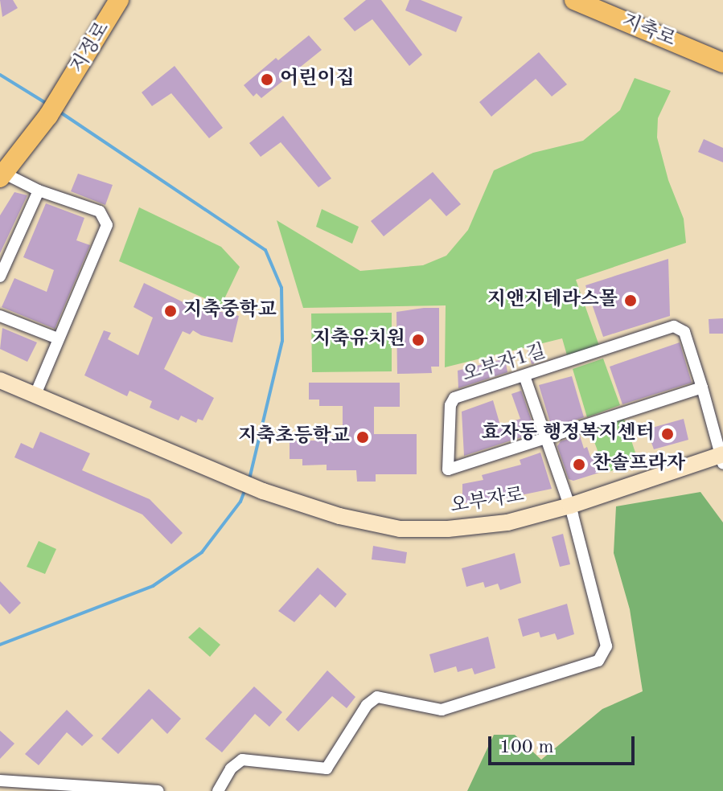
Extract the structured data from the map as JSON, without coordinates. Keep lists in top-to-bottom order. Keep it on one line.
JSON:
{"streets":{"main road":["지축로","지정로","오부자로"],"street":["오부자1길"]},"crossings":[["오부자1길","오부자로"]],"places":["어린이집","지앤지테라스몰","지축중학교","지축유치원","효자동 행정복지센터","지축초등학교","찬솔프라자"],"scale_bar":"100 m"}
